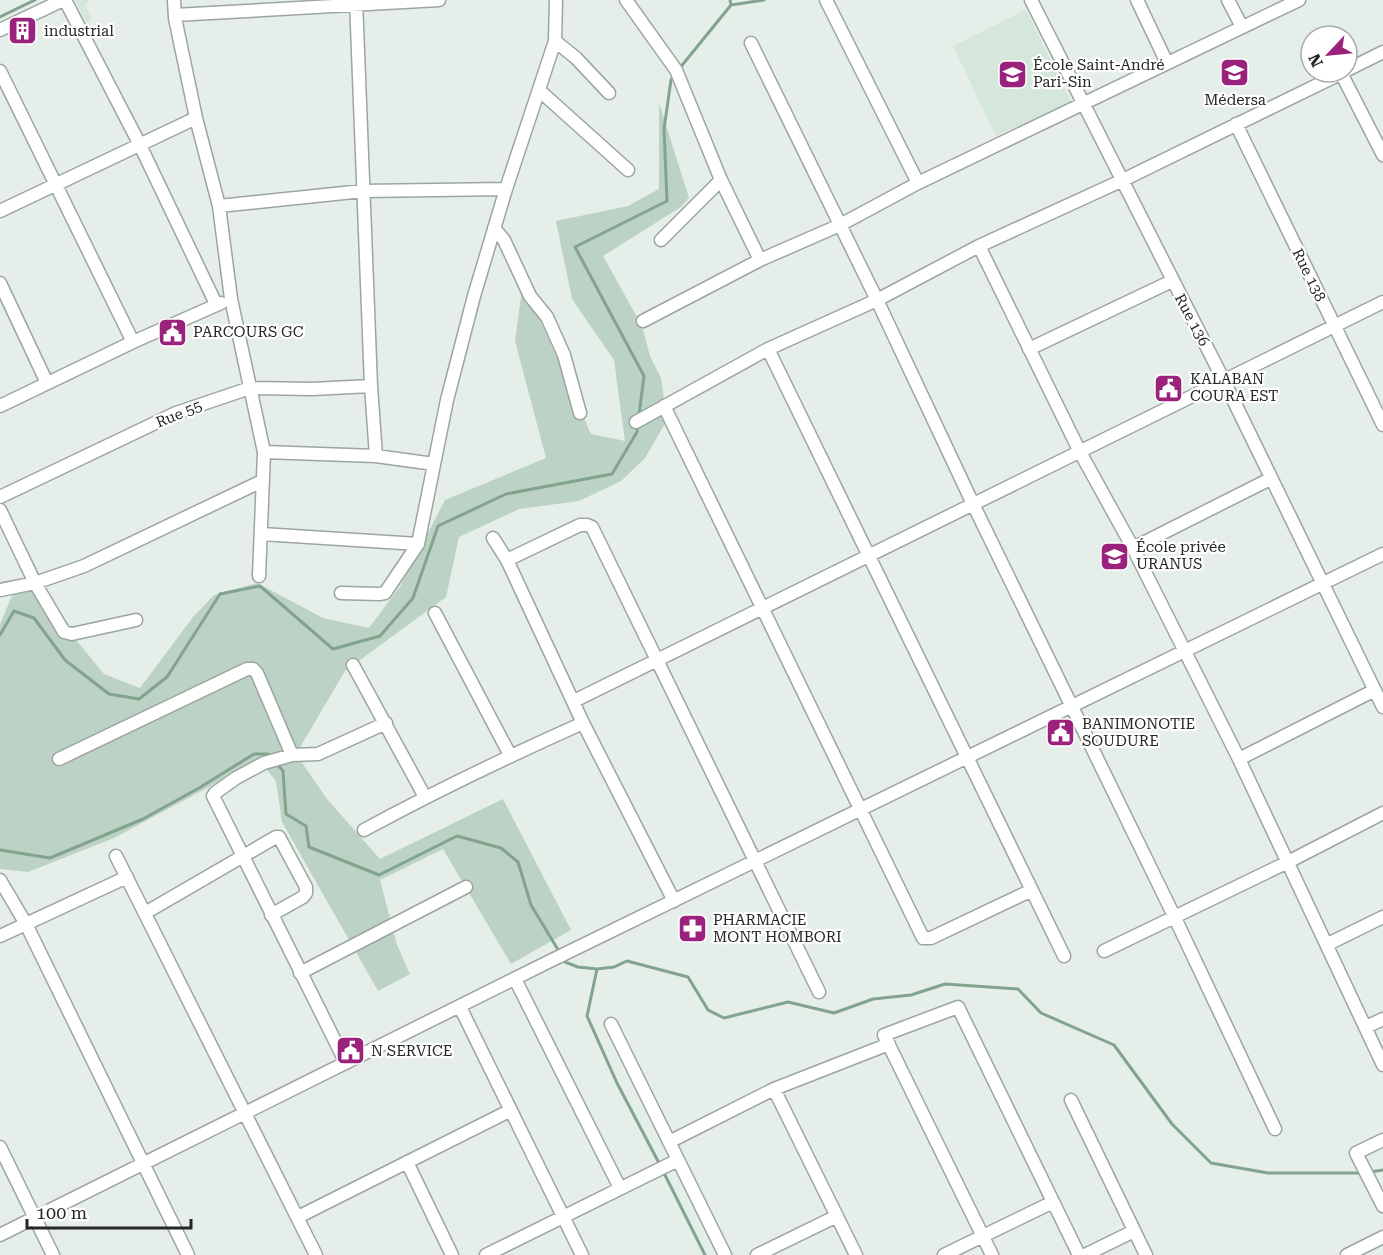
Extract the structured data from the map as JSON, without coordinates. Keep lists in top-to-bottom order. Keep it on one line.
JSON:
{"streets":{"street":["Rue 138","Rue 136","Rue 55"]},"places":{"building":["industrial"],"school or university":["Médersa","École Saint-André Pari-Sin","École privée URANUS"],"public building":["PARCOURS GC","KALABAN COURA EST","BANIMONOTIE SOUDURE","N SERVICE"],"pharmacy":["PHARMACIE MONT HOMBORI"]},"scale_bar":"100 m","north":"bottom left"}
